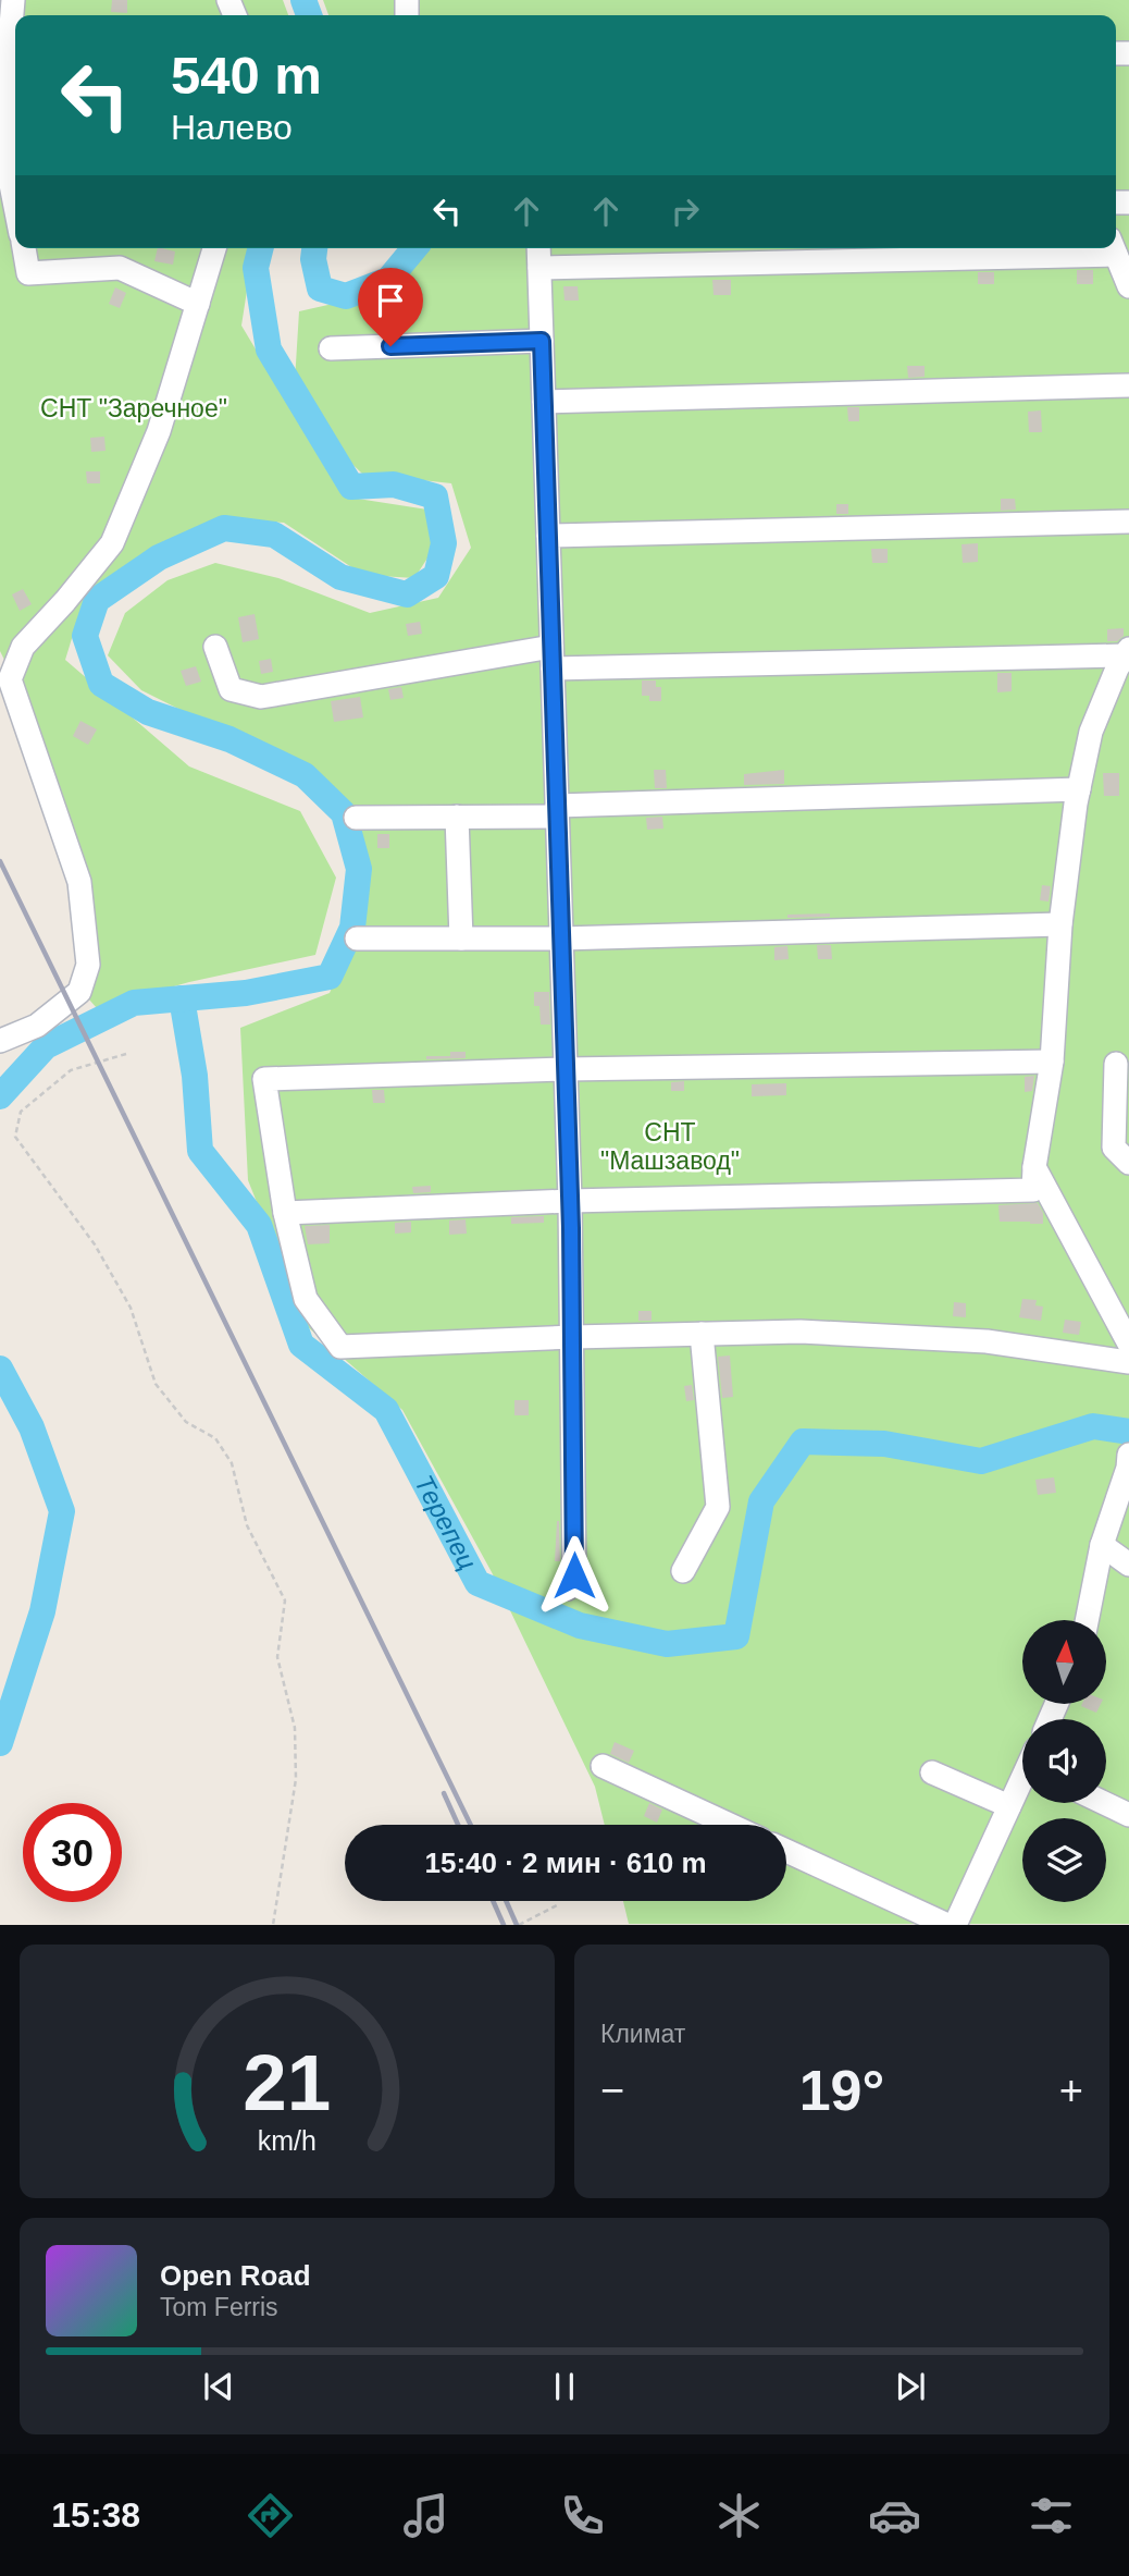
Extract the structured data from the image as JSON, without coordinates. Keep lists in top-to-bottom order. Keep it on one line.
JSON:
{"water":["Терепец"],"parks":["СНТ \"Заречное\"","СНТ \"Машзавод\""],"north":"top","page":{"turn":["540 m","Налево"],"limit":"30","trip":"15:40 · 2 мин · 610 m","tile":"Климат","heat":["−","19°","+"],"song":["Open Road","Tom Ferris"],"tabs":"15:38","gauge":["21","km/h"]}}
